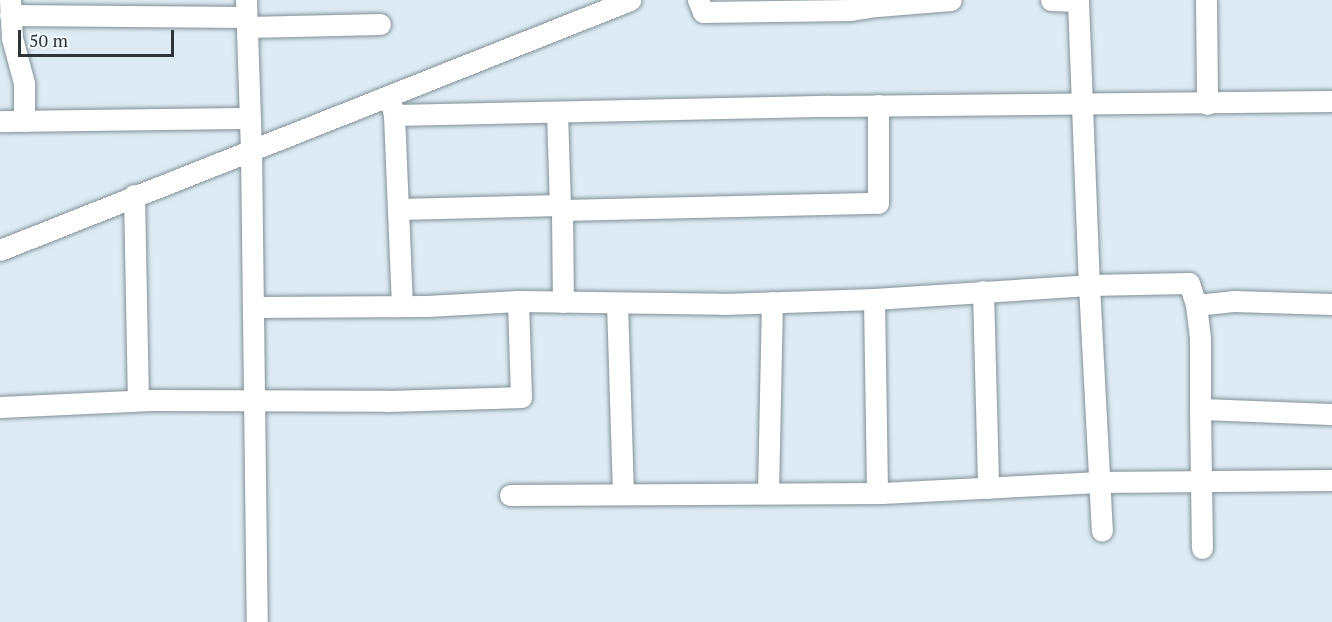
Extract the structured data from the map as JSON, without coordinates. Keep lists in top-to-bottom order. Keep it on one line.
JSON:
{"scale_bar":"50 m"}
